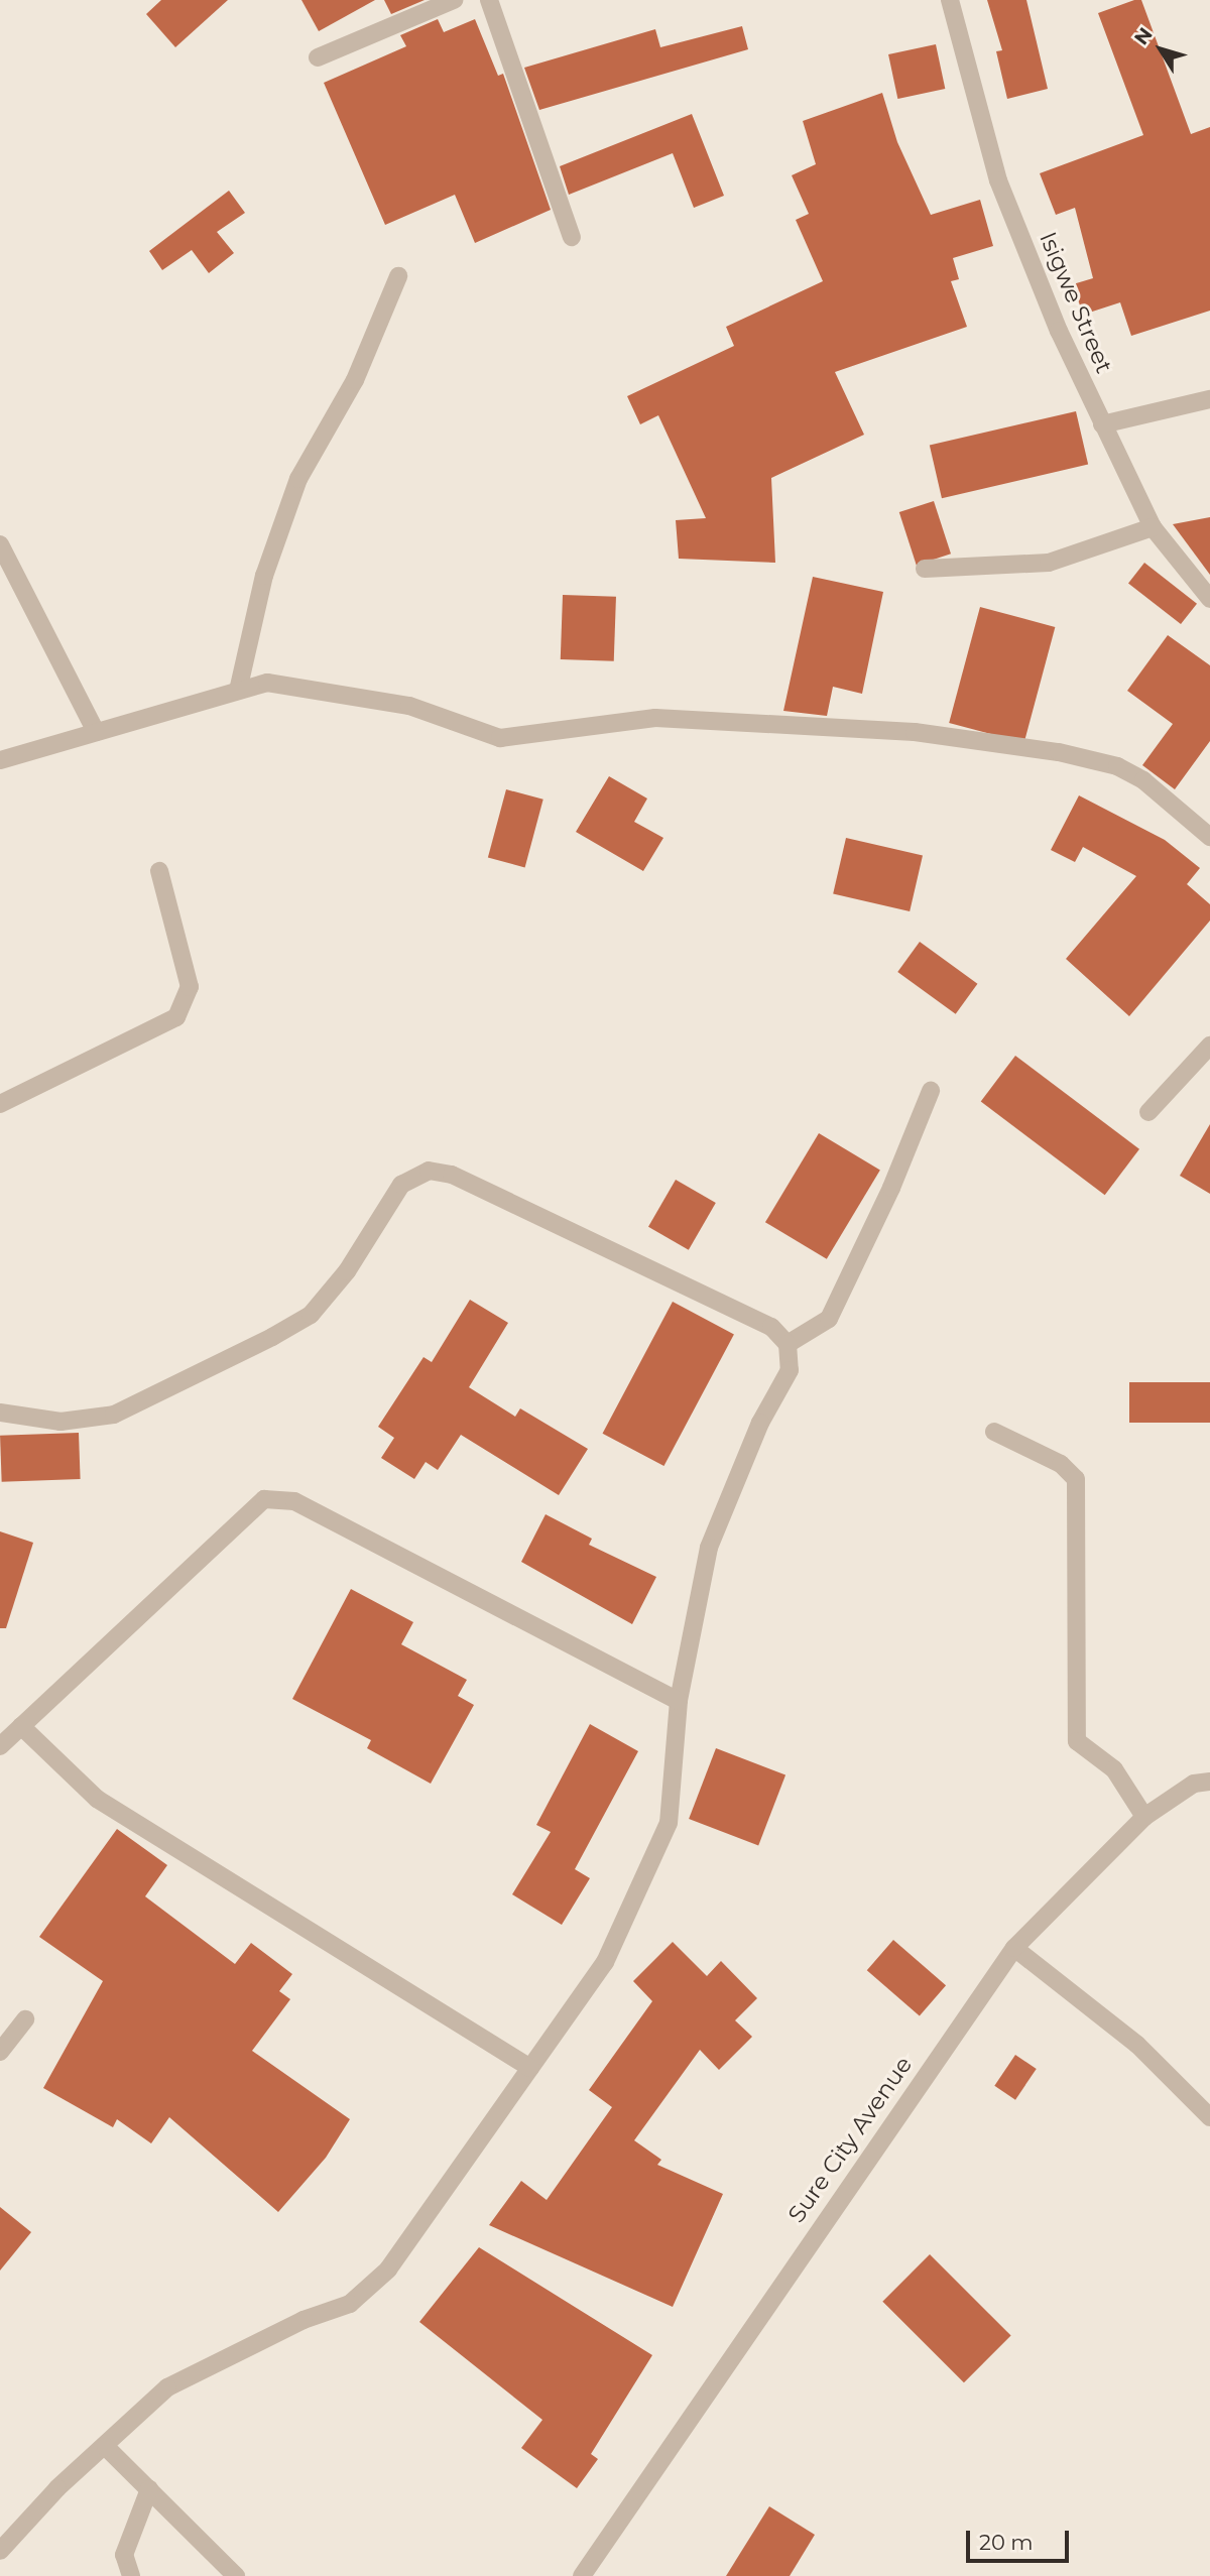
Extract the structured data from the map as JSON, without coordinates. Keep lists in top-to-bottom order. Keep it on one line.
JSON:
{"streets":{"street":["Isigwe Street","Sure City Avenue"]},"scale_bar":"20 m","north":"top left"}
